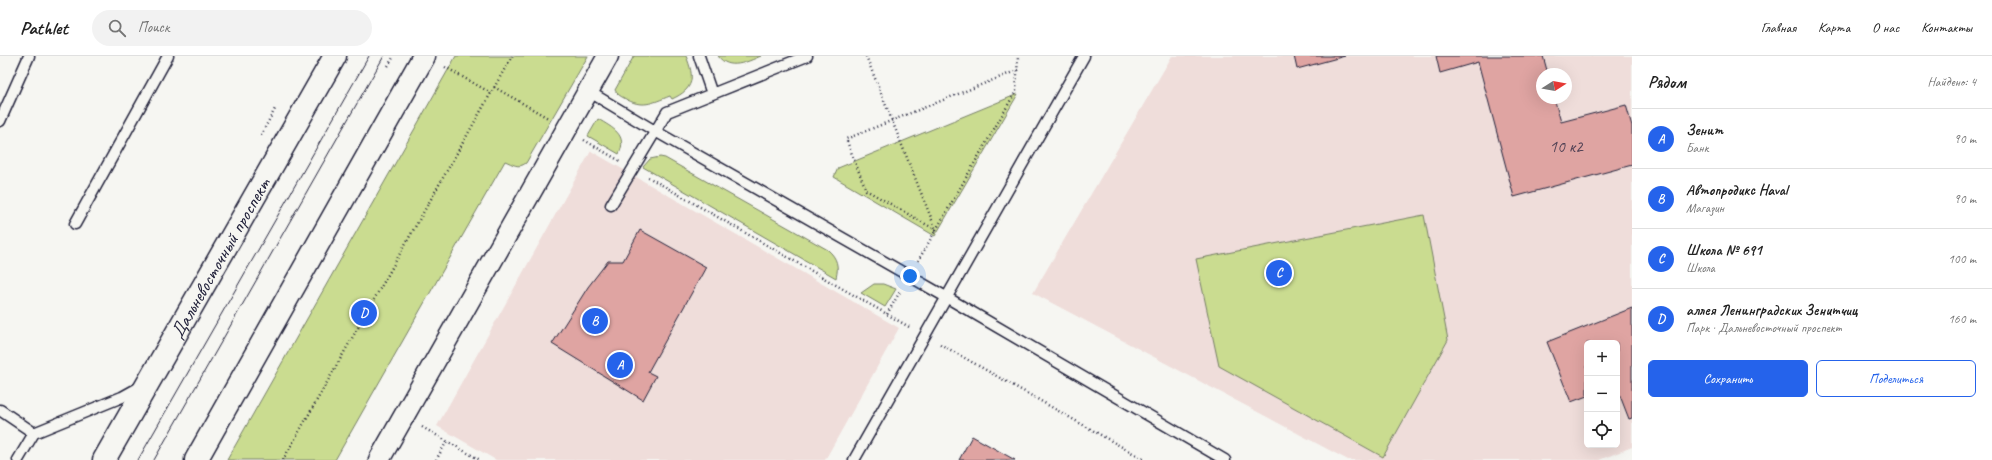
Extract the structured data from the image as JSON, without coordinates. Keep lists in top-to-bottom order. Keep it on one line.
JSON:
{"streets":{"main road":["Дальневосточный проспект"]},"house_numbers":["10 к2"],"north":"right","page":{"header":"Pathlet","search":"Поиск","nav":["Главная","Карта","О нас","Контакты"],"heading":["Рядом","Найдено: 4"],"list":[{"mark":"A","name":"Зенит","note":"Банк","value":"90 m"},{"mark":"B","name":"Автопродикс Haval","note":"Магазин","value":"90 m"},{"mark":"C","name":"Школа № 691","note":"Школа","value":"100 m"},{"mark":"D","name":"аллея Ленинградских Зенитчиц","note":"Парк · Дальневосточный проспект","value":"160 m"}],"pins":["C","D","B","A"],"map_buttons":["+","−"],"buttons":["Сохранить","Поделиться"]}}
